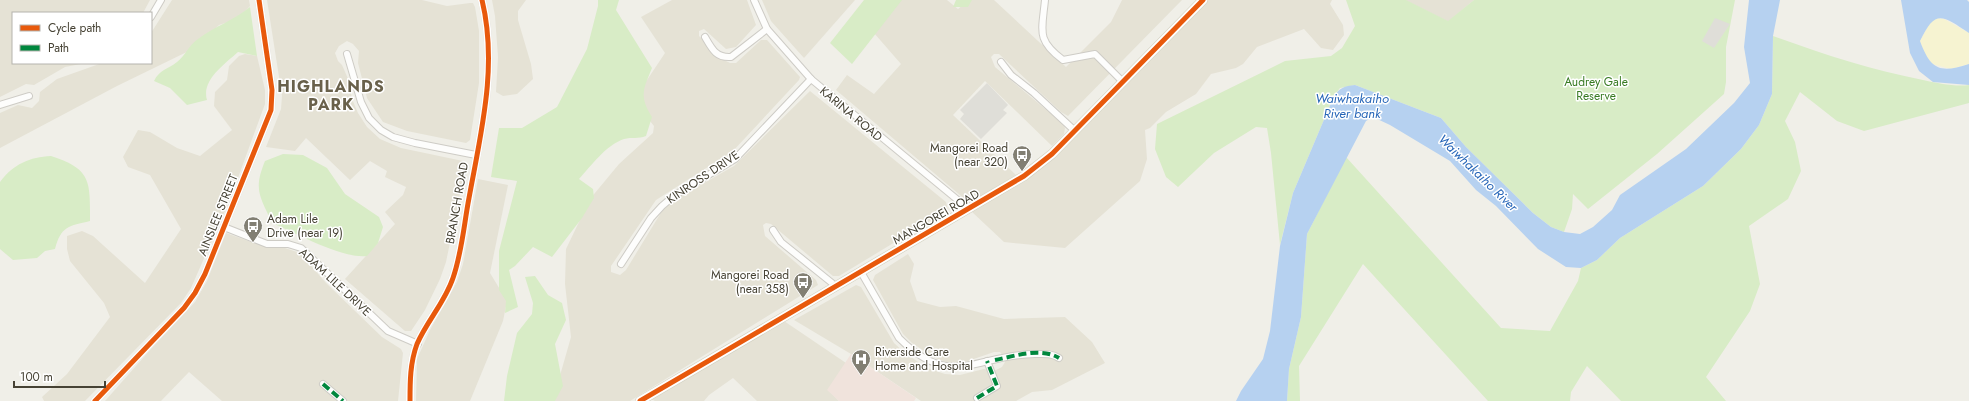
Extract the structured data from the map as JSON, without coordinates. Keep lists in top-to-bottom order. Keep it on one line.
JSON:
{"streets":{"street":["KARINA ROAD","KINROSS DRIVE","BRANCH ROAD","AINSLEE STREET","MANGOREI ROAD","ADAM LILE DRIVE"]},"crossings":[["KARINA ROAD","KINROSS DRIVE"],["KARINA ROAD","MANGOREI ROAD"],["BRANCH ROAD","ADAM LILE DRIVE"],["AINSLEE STREET","ADAM LILE DRIVE"]],"districts":["HIGHLANDS PARK"],"water":["Waiwhakaiho River bank","Waiwhakaiho River"],"parks":["Audrey Gale Reserve"],"places":{"bus stop":["Mangorei Road (near 320)","Adam Lile Drive (near 19)","Mangorei Road (near 358)"],"hospital":["Riverside Care Home and Hospital"]},"legend":["Cycle path","Path"],"scale_bar":"100 m"}
